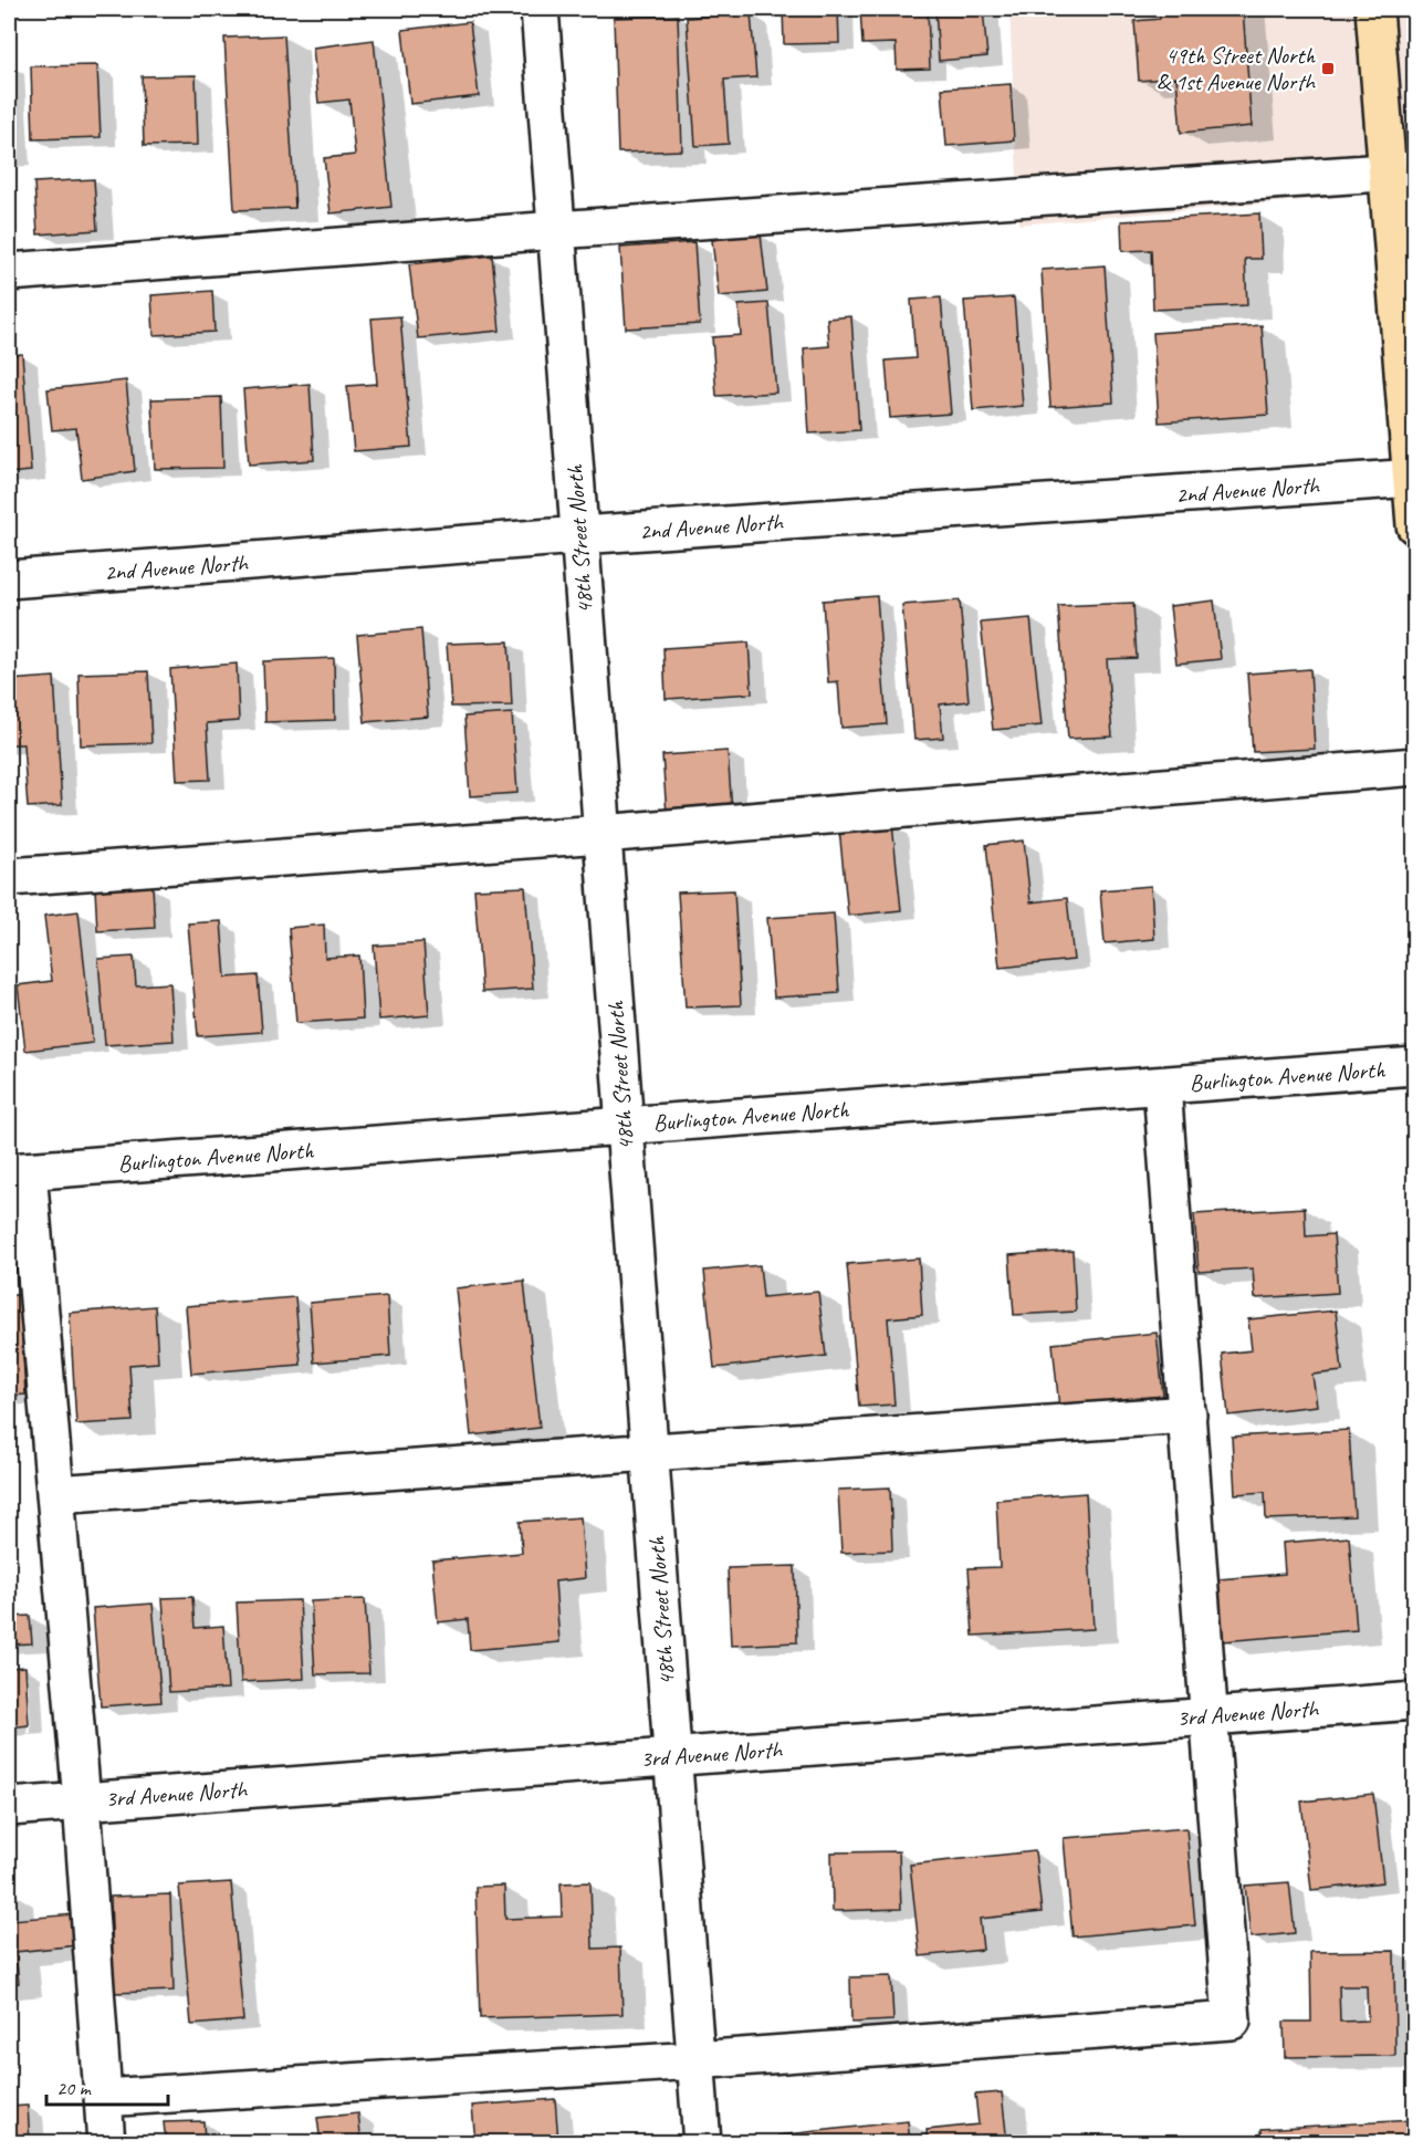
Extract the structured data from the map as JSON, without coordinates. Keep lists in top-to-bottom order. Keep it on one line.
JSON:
{"streets":{"street":["2nd Avenue North","48th Street North","Burlington Avenue North","3rd Avenue North"]},"crossings":[["2nd Avenue North","48th Street North"],["48th Street North","Burlington Avenue North"],["48th Street North","3rd Avenue North"]],"places":{"transit":["49th Street North & 1st Avenue North"]},"scale_bar":"20 m"}
